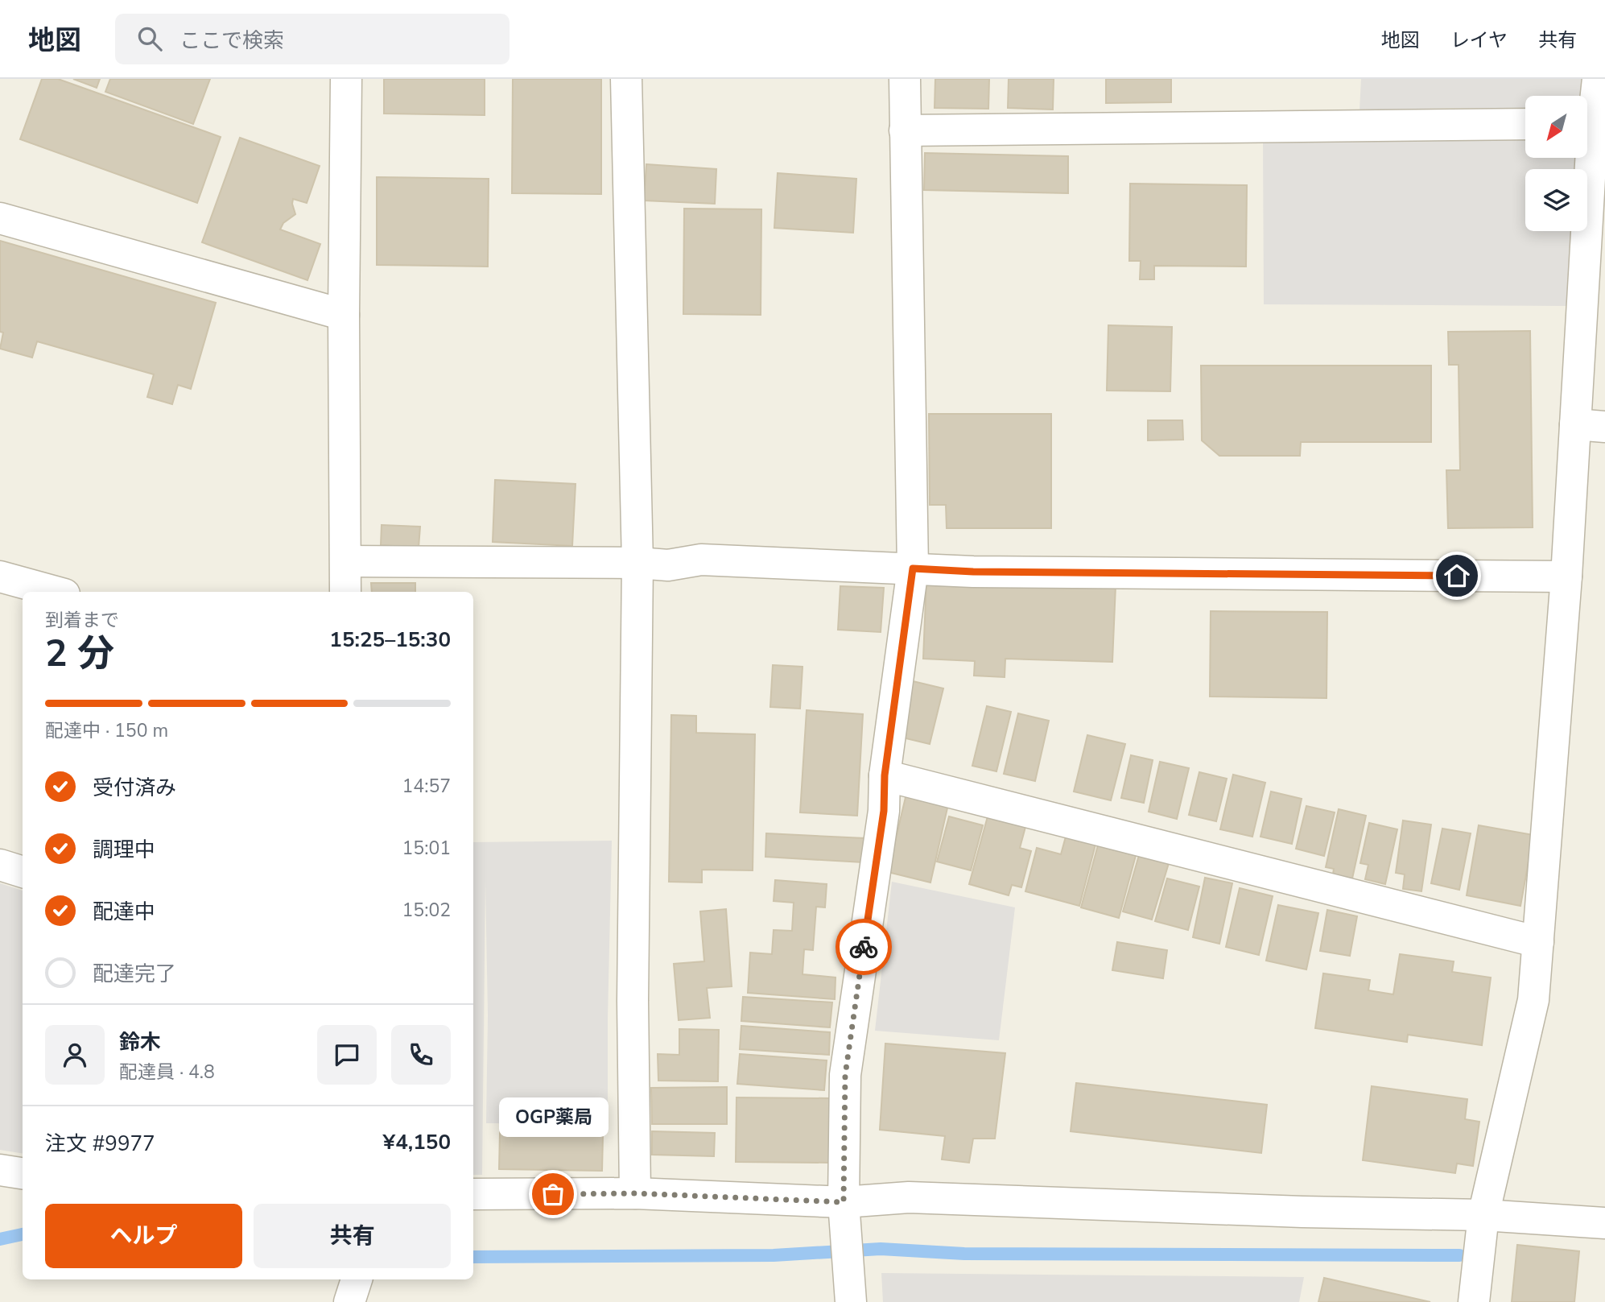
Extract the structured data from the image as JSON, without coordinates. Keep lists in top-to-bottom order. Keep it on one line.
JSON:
{"places":["OGP薬局"],"north":"bottom left","page":{"header":"地図","search":"ここで検索","nav":["地図","レイヤ","共有"],"heading":["2 分","到着まで","15:25–15:30"],"panel":["鈴木","配達員 · 4.8","注文 #9977","¥4,150"],"bar":"配達中 · 150 m","list":[["受付済み","14:57"],["調理中","15:01"],["配達中","15:02"],"配達完了"],"bubble":"OGP薬局","buttons":["ヘルプ","共有"]}}
